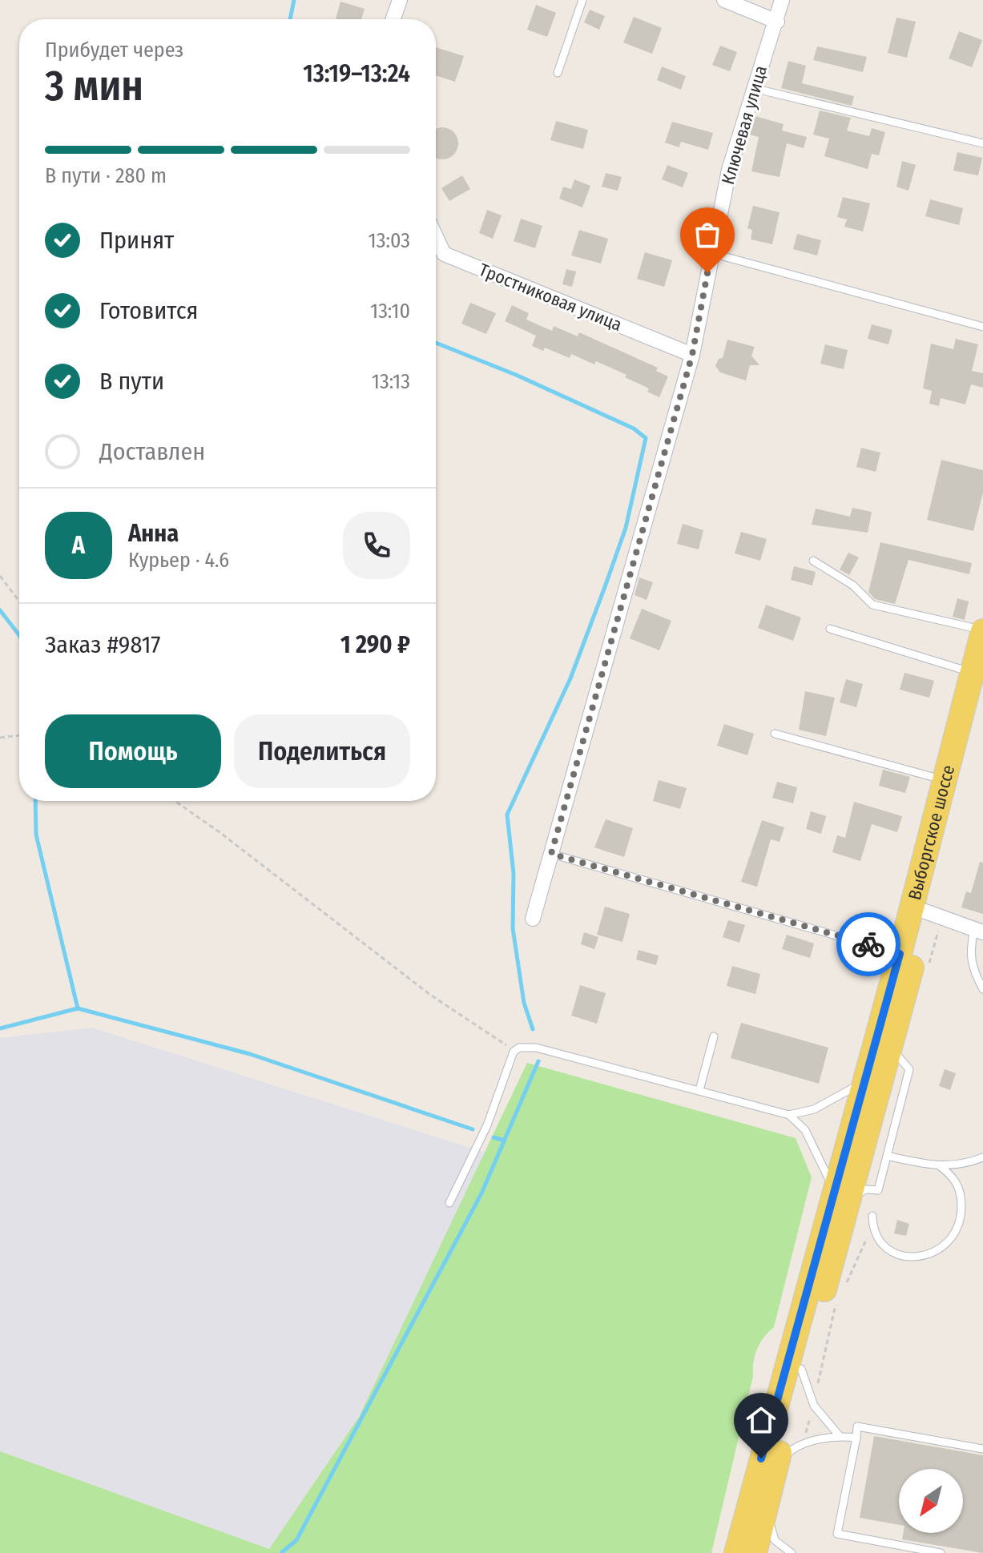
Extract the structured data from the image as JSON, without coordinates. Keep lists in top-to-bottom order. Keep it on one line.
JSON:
{"streets":{"main road":["Выборгское шоссе"],"street":["Ключевая улица","Тростниковая улица"]},"crossings":[["Ключевая улица","Тростниковая улица"]],"north":"bottom left","page":{"heading":["3 мин","Прибудет через","13:19–13:24"],"panel":["Анна","Курьер · 4.6","Заказ #9817","1 290 ₽"],"bar":"В пути · 280 m","list":[["Принят","13:03"],["Готовится","13:10"],["В пути","13:13"],"Доставлен"],"round":"А","buttons":["Помощь","Поделиться"]}}
